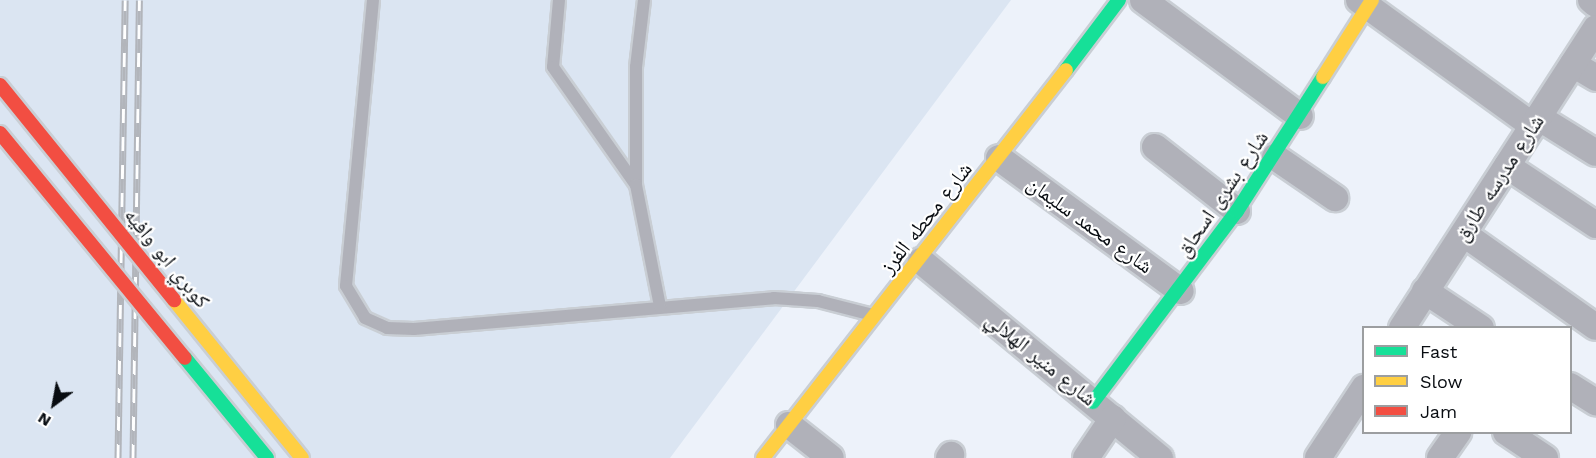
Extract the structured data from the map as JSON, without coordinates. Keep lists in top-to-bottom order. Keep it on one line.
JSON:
{"streets":{"street":["شارع مدرسه طارق","شارع بشرى اسحاق","شارع محطه الفرز","شارع محمد سليمان","كوبري ابو وافيه","شارع منير الهلالي"]},"crossings":[["شارع بشرى اسحاق","شارع محمد سليمان"],["شارع بشرى اسحاق","شارع منير الهلالي"],["شارع محطه الفرز","شارع محمد سليمان"],["شارع محطه الفرز","شارع منير الهلالي"]],"legend":["Fast","Slow","Jam"],"north":"bottom left"}
